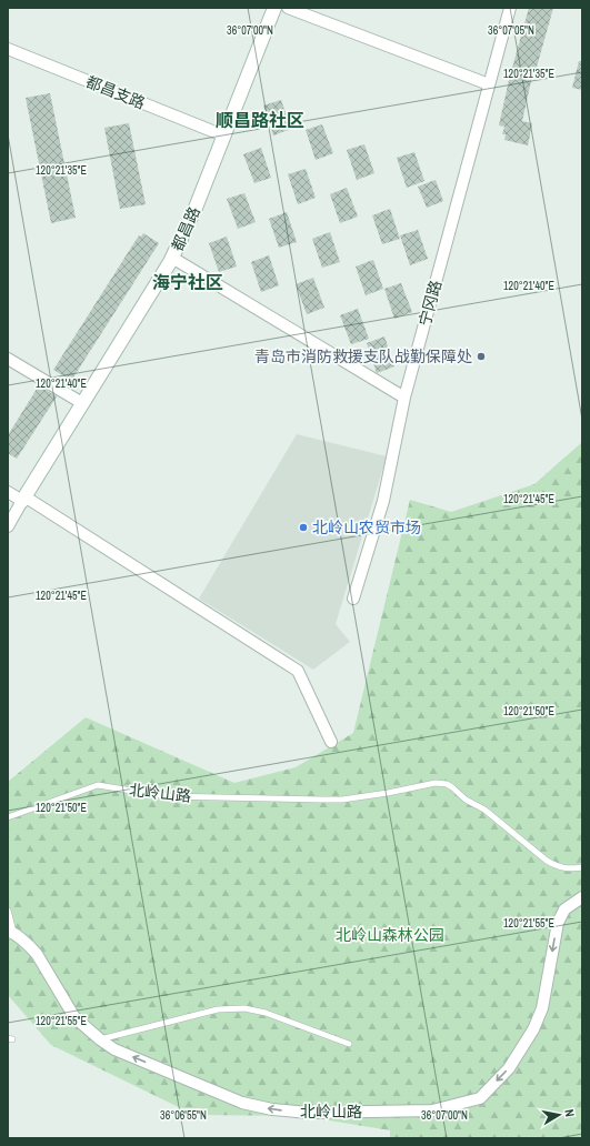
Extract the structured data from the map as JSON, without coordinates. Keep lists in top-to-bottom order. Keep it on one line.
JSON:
{"streets":{"street":["都昌支路","都昌路","宁冈路","北岭山路"]},"crossings":[["都昌支路","都昌路"]],"districts":["顺昌路社区","海宁社区"],"parks":["北岭山森林公园"],"places":["青岛市消防救援支队战勤保障处","北岭山农贸市场"],"north":"right","coordinates":["36°07'05\"N","36°07'00\"N","120°21'35\"E","120°21'40\"E","120°21'45\"E","120°21'50\"E","120°21'55\"E","36°06'55\"N"]}
